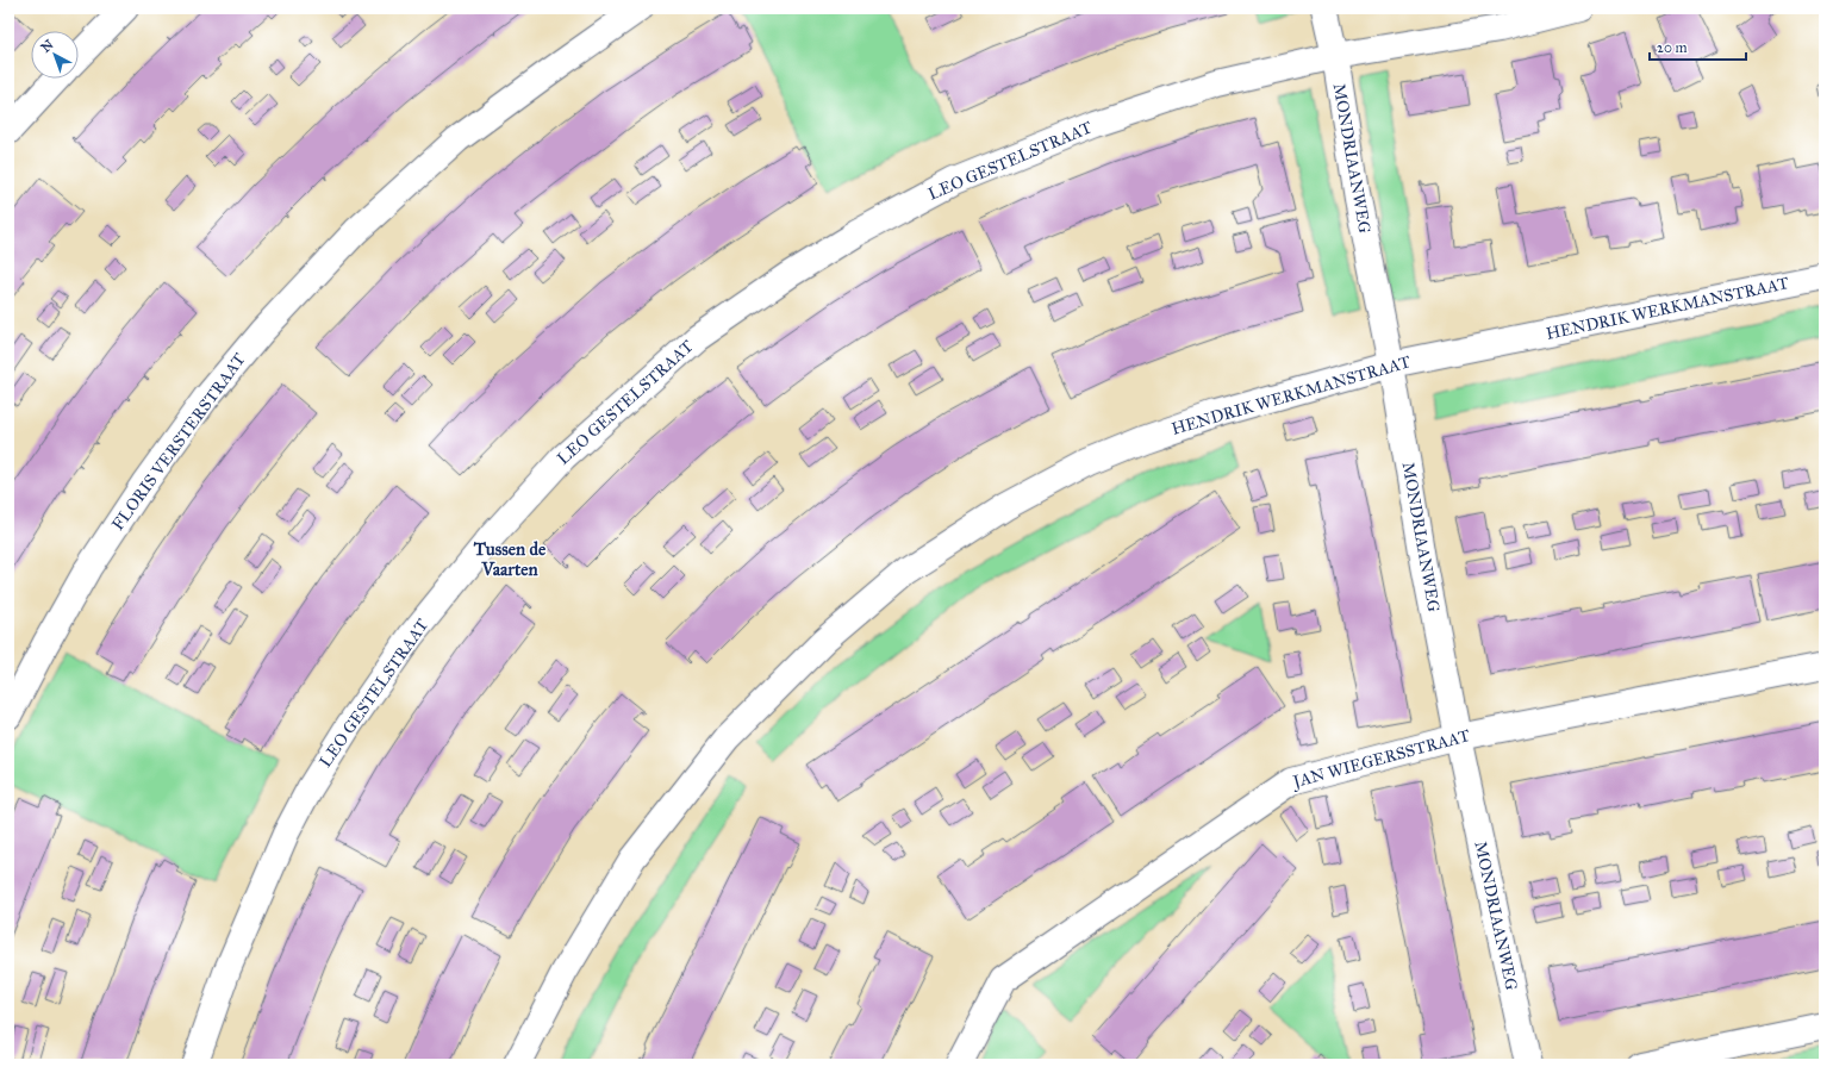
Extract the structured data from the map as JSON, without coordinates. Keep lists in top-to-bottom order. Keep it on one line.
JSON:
{"streets":{"street":["MONDRIAANWEG","LEO GESTELSTRAAT","HENDRIK WERKMANSTRAAT","FLORIS VERSTERSTRAAT","JAN WIEGERSSTRAAT"]},"crossings":[["MONDRIAANWEG","LEO GESTELSTRAAT"],["MONDRIAANWEG","HENDRIK WERKMANSTRAAT"],["MONDRIAANWEG","JAN WIEGERSSTRAAT"]],"districts":["Tussen de Vaarten"],"scale_bar":"20 m","north":"top left"}
